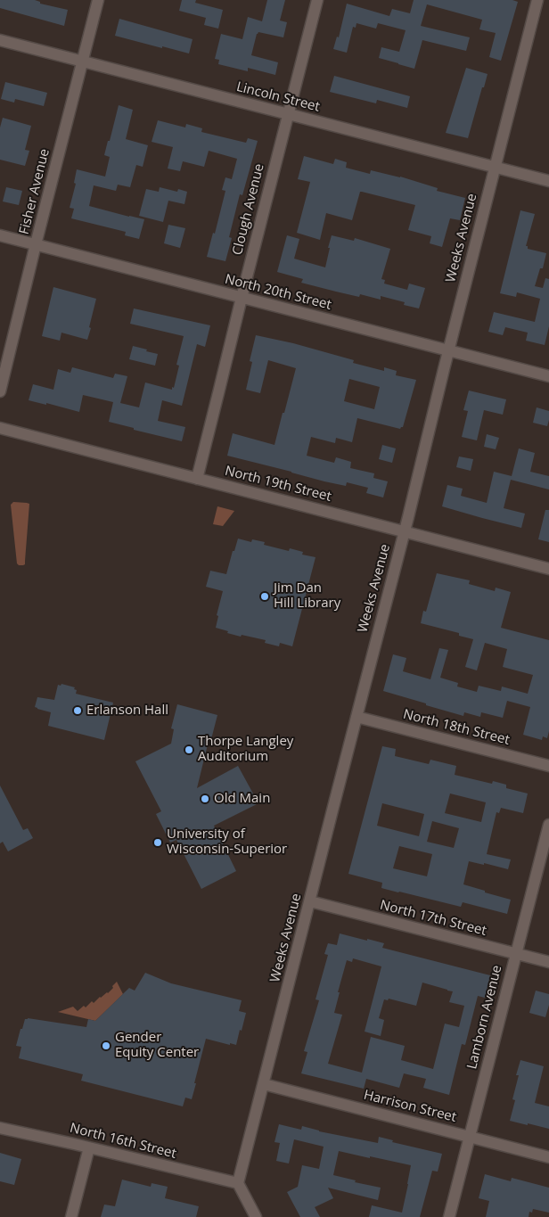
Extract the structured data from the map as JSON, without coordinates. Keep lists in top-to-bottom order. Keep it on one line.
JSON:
{"streets":{"street":["Lincoln Street","Fisher Avenue","Clough Avenue","Weeks Avenue","North 20th Street","North 19th Street","North 18th Street","North 17th Street","Lamborn Avenue","Harrison Street","North 16th Street"]},"crossings":[["Lincoln Street","Fisher Avenue"],["Lincoln Street","Clough Avenue"],["Lincoln Street","Weeks Avenue"],["Fisher Avenue","North 20th Street"],["Clough Avenue","North 20th Street"],["Clough Avenue","North 19th Street"],["Weeks Avenue","North 20th Street"],["Weeks Avenue","North 19th Street"],["Weeks Avenue","North 18th Street"],["Weeks Avenue","North 17th Street"],["Weeks Avenue","Harrison Street"],["Weeks Avenue","North 16th Street"],["North 17th Street","Lamborn Avenue"],["Lamborn Avenue","Harrison Street"]],"places":["Jim Dan Hill Library","Erlanson Hall","Thorpe Langley Auditorium","Old Main","University of Wisconsin-Superior","Gender Equity Center"]}
